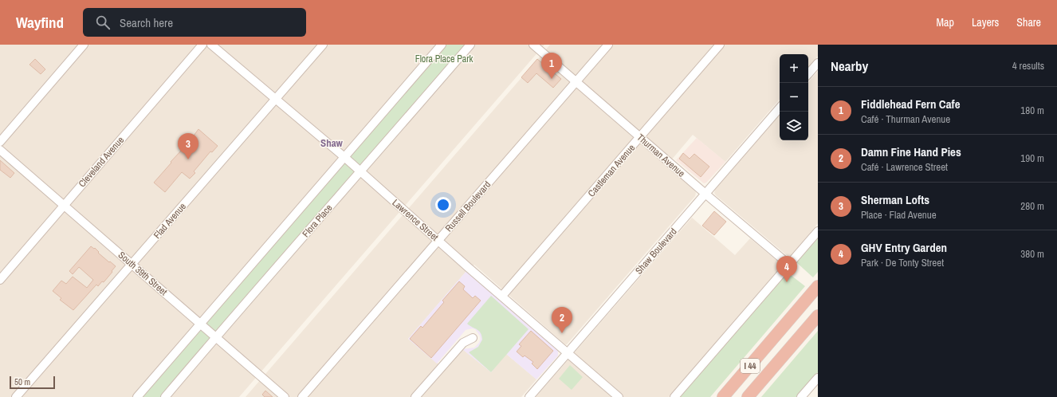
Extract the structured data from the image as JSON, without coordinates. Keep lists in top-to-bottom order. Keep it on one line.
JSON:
{"streets":{"highway":["I 44"],"street":["Thurman Avenue","Cleveland Avenue","Castleman Avenue","Russell Boulevard","Lawrence Street","Flad Avenue","Flora Place","Shaw Boulevard","South 39th Street"]},"crossings":[["Thurman Avenue","Castleman Avenue"],["Thurman Avenue","Russell Boulevard"],["Thurman Avenue","Shaw Boulevard"],["Cleveland Avenue","South 39th Street"],["Castleman Avenue","Lawrence Street"],["Russell Boulevard","Lawrence Street"],["Lawrence Street","Flad Avenue"],["Lawrence Street","Flora Place"],["Lawrence Street","Shaw Boulevard"],["Flad Avenue","South 39th Street"],["Flora Place","South 39th Street"]],"districts":["Shaw"],"parks":["Flora Place Park"],"scale_bar":"50 m","page":{"header":"Wayfind","search":"Search here","nav":["Map","Layers","Share"],"heading":["Nearby","4 results"],"pins":["1","3","4","2"],"map_buttons":["+","−"],"list":[{"mark":"1","name":"Fiddlehead Fern Cafe","note":"Café · Thurman Avenue","value":"180 m"},{"mark":"2","name":"Damn Fine Hand Pies","note":"Café · Lawrence Street","value":"190 m"},{"mark":"3","name":"Sherman Lofts","note":"Place · Flad Avenue","value":"280 m"},{"mark":"4","name":"GHV Entry Garden","note":"Park · De Tonty Street","value":"380 m"}],"scale":"50 m"}}
